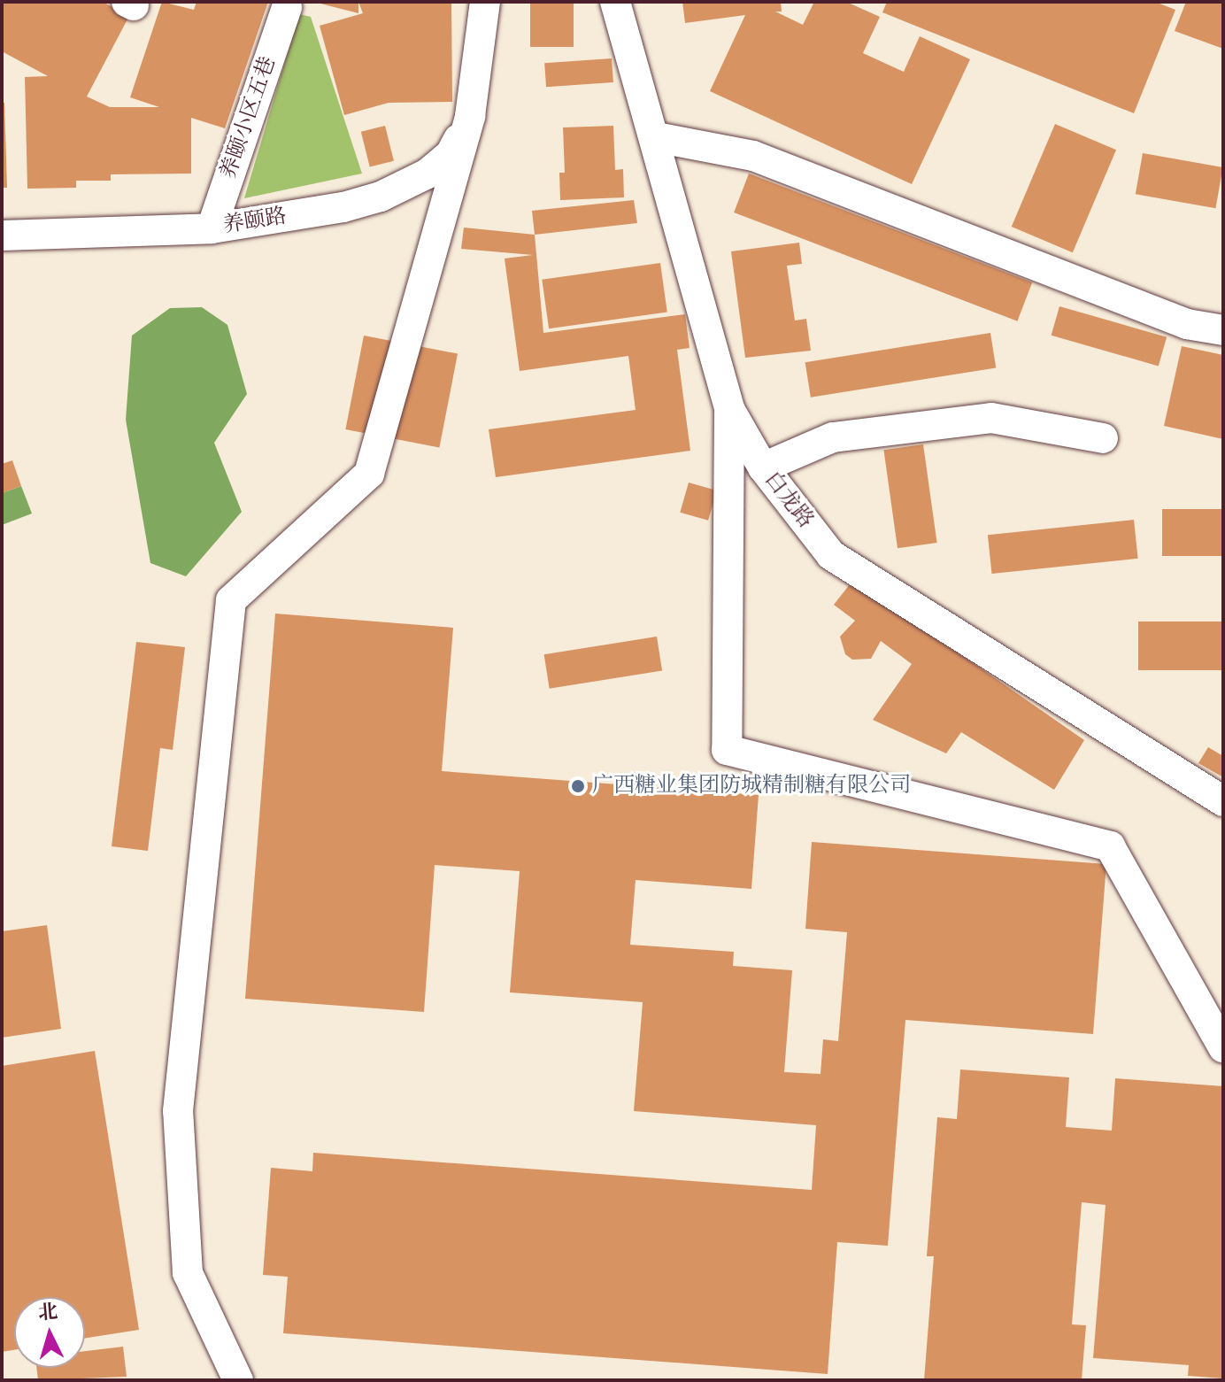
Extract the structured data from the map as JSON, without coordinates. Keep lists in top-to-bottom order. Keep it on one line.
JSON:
{"streets":{"street":["养颐小区五巷","养颐路","白龙路"]},"crossings":[["养颐小区五巷","养颐路"]],"places":["广西糖业集团防城精制糖有限公司"],"north":"top"}
